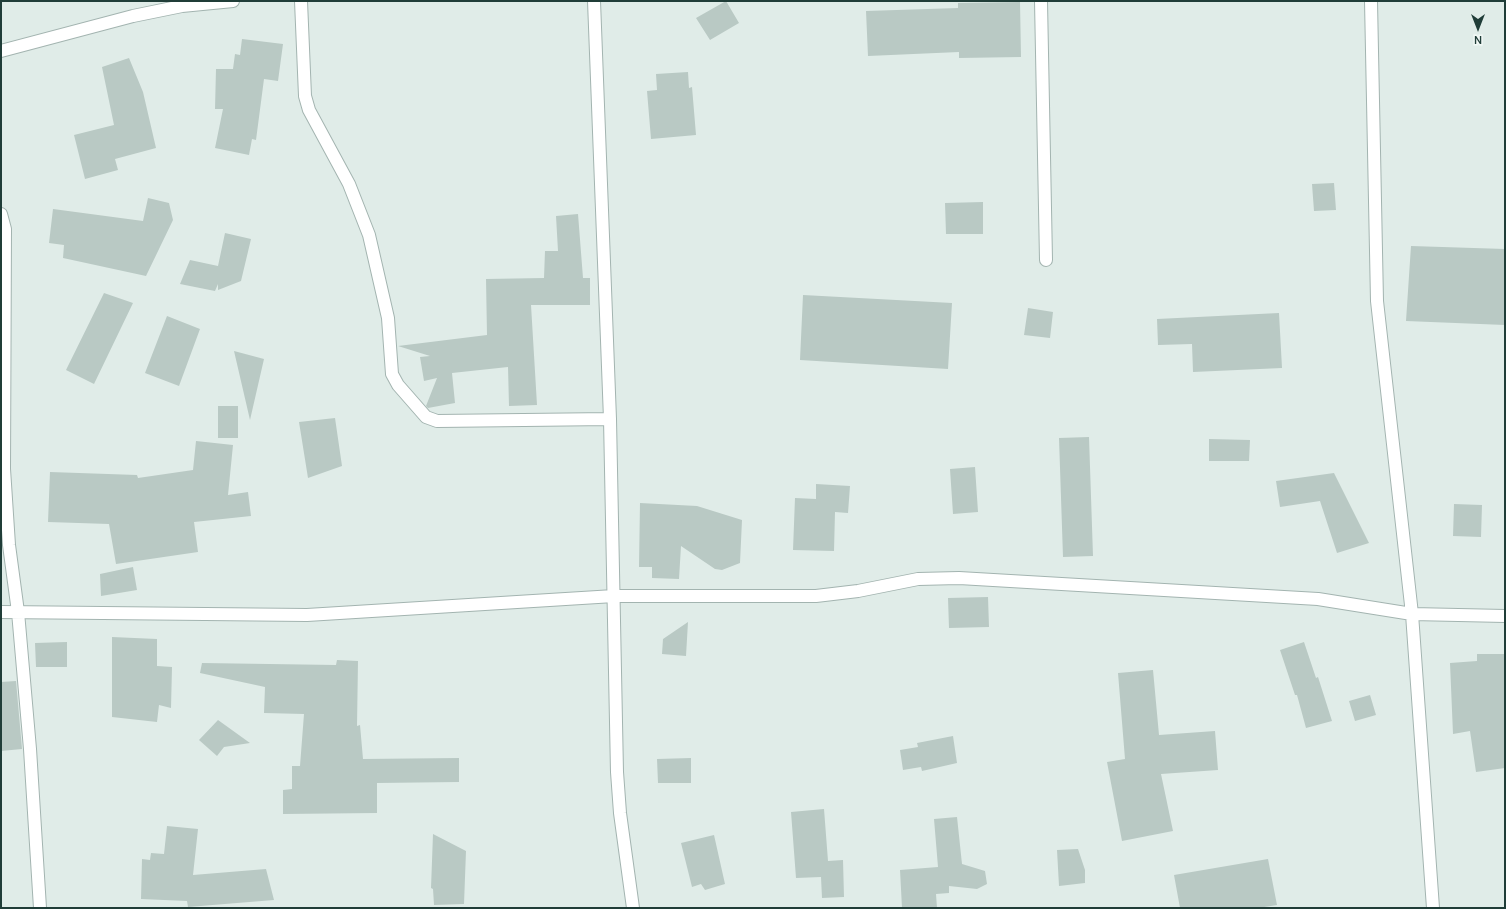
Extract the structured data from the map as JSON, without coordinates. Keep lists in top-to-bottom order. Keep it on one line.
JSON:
{"north":"bottom"}
